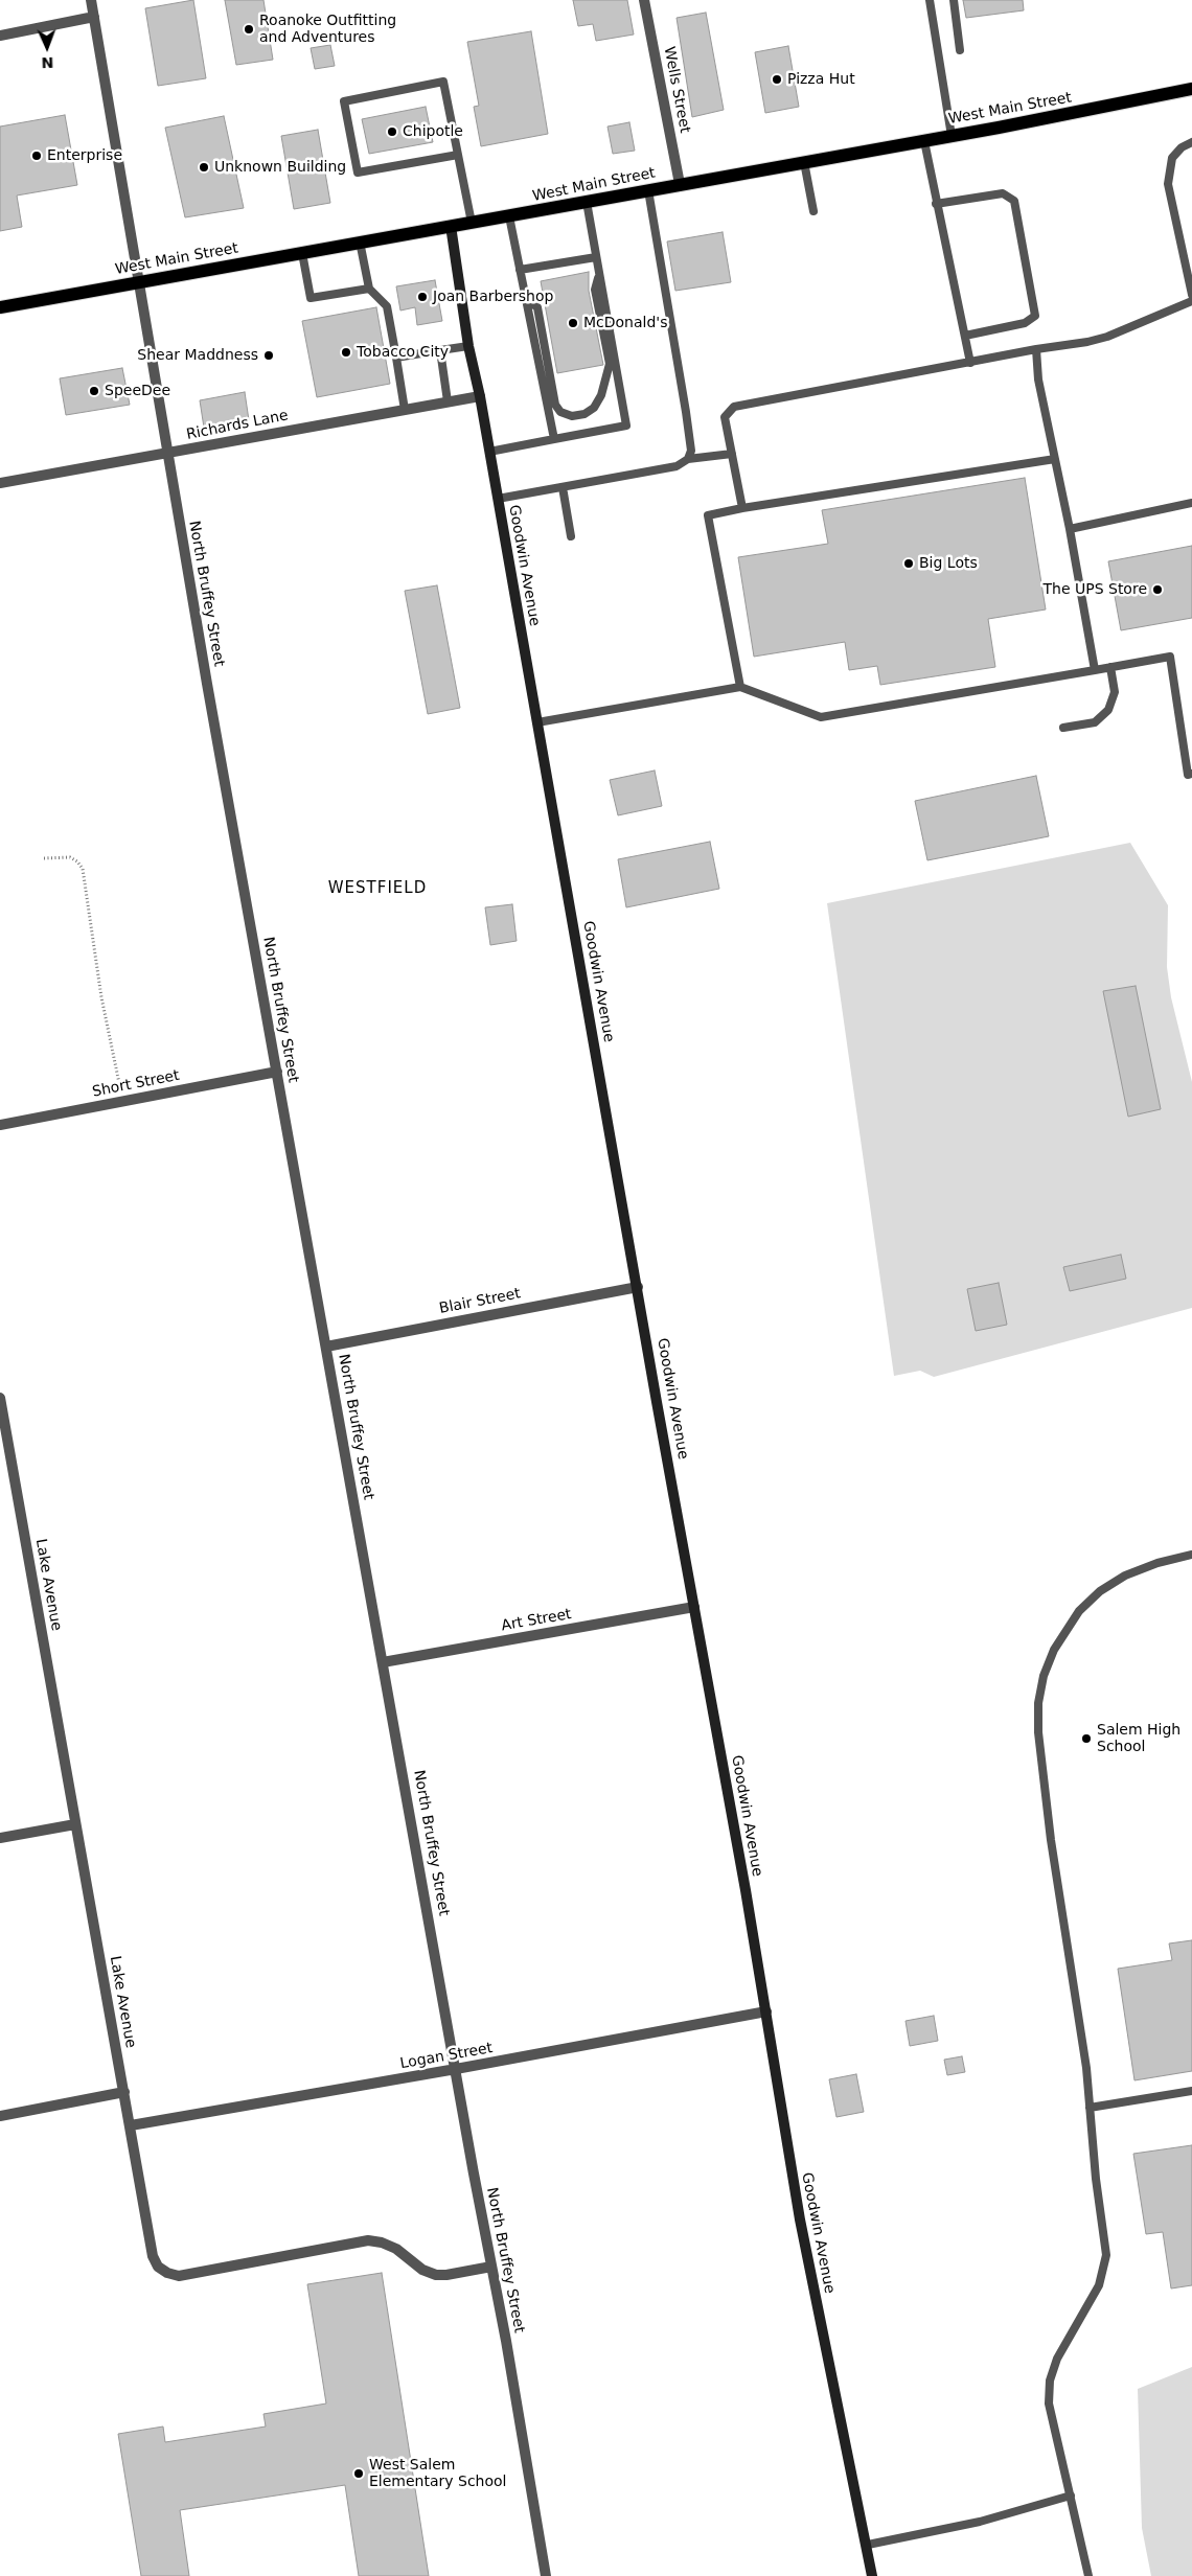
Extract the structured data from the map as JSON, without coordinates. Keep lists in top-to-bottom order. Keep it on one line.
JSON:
{"streets":{"main road":["West Main Street"],"street":["Wells Street","Richards Lane","Goodwin Avenue","North Bruffey Street","Short Street","Blair Street","Lake Avenue","Art Street","Logan Street"]},"crossings":[["Wells Street","West Main Street"],["West Main Street","Goodwin Avenue"],["West Main Street","North Bruffey Street"],["Richards Lane","Goodwin Avenue"],["Richards Lane","North Bruffey Street"],["Goodwin Avenue","Blair Street"],["Goodwin Avenue","Art Street"],["Goodwin Avenue","Logan Street"],["North Bruffey Street","Short Street"],["North Bruffey Street","Blair Street"],["North Bruffey Street","Lake Avenue"],["North Bruffey Street","Art Street"],["North Bruffey Street","Logan Street"],["Lake Avenue","Logan Street"]],"districts":["WESTFIELD"],"places":["Roanoke Outfitting and Adventures","Pizza Hut","Chipotle","Enterprise","Unknown Building","Joan Barbershop","McDonald's","Tobacco City","Shear Maddness","SpeeDee","Big Lots","The UPS Store","Salem High School","West Salem Elementary School"],"north":"bottom"}
